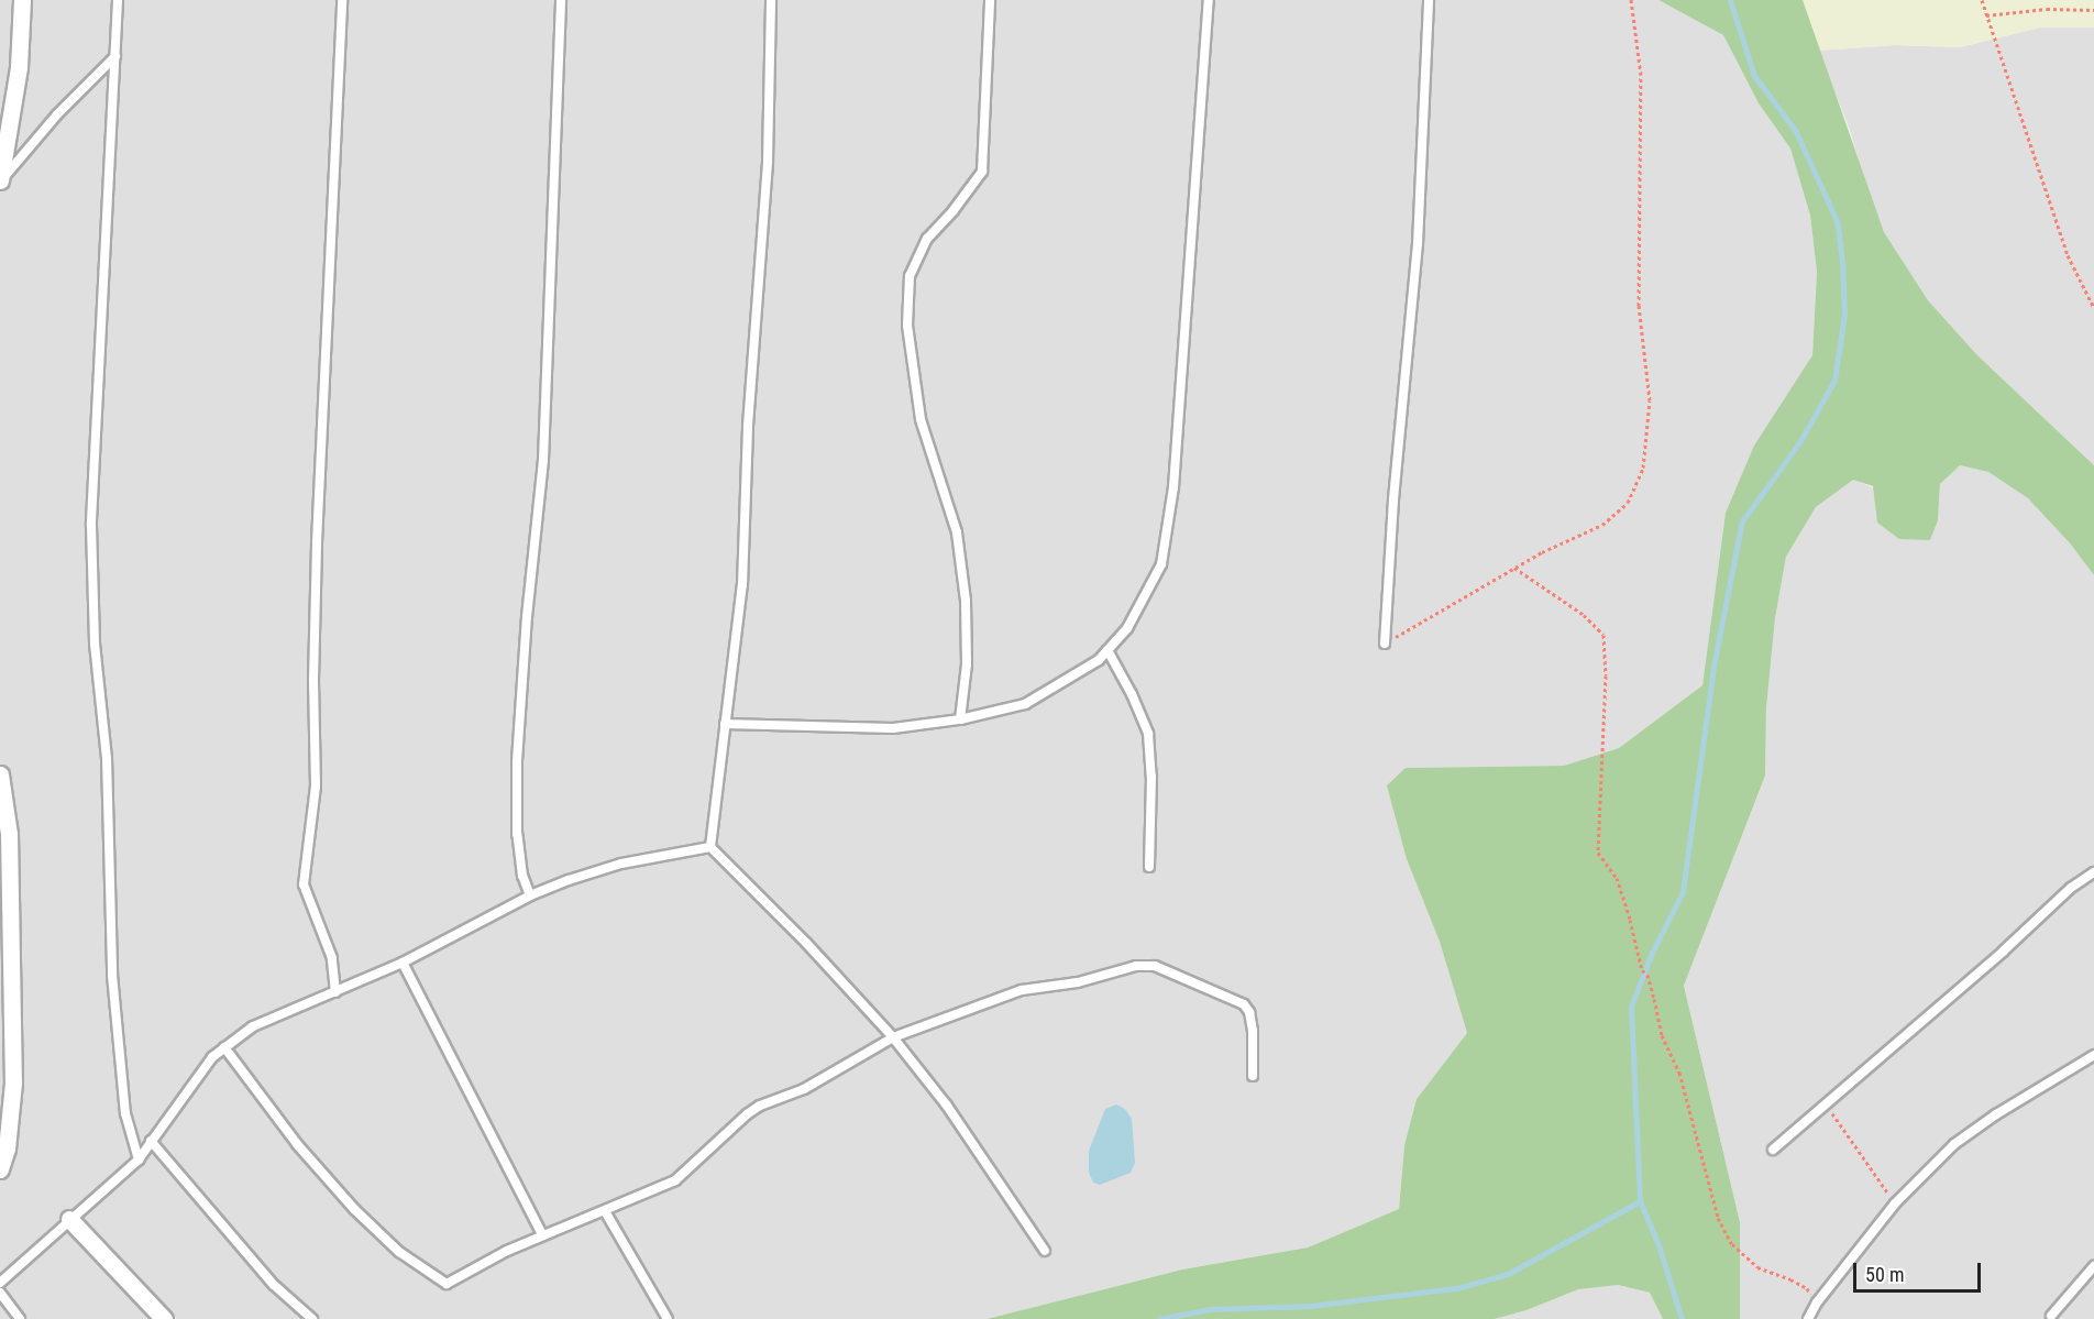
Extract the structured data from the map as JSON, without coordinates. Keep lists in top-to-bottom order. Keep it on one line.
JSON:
{"scale_bar":"50 m"}
